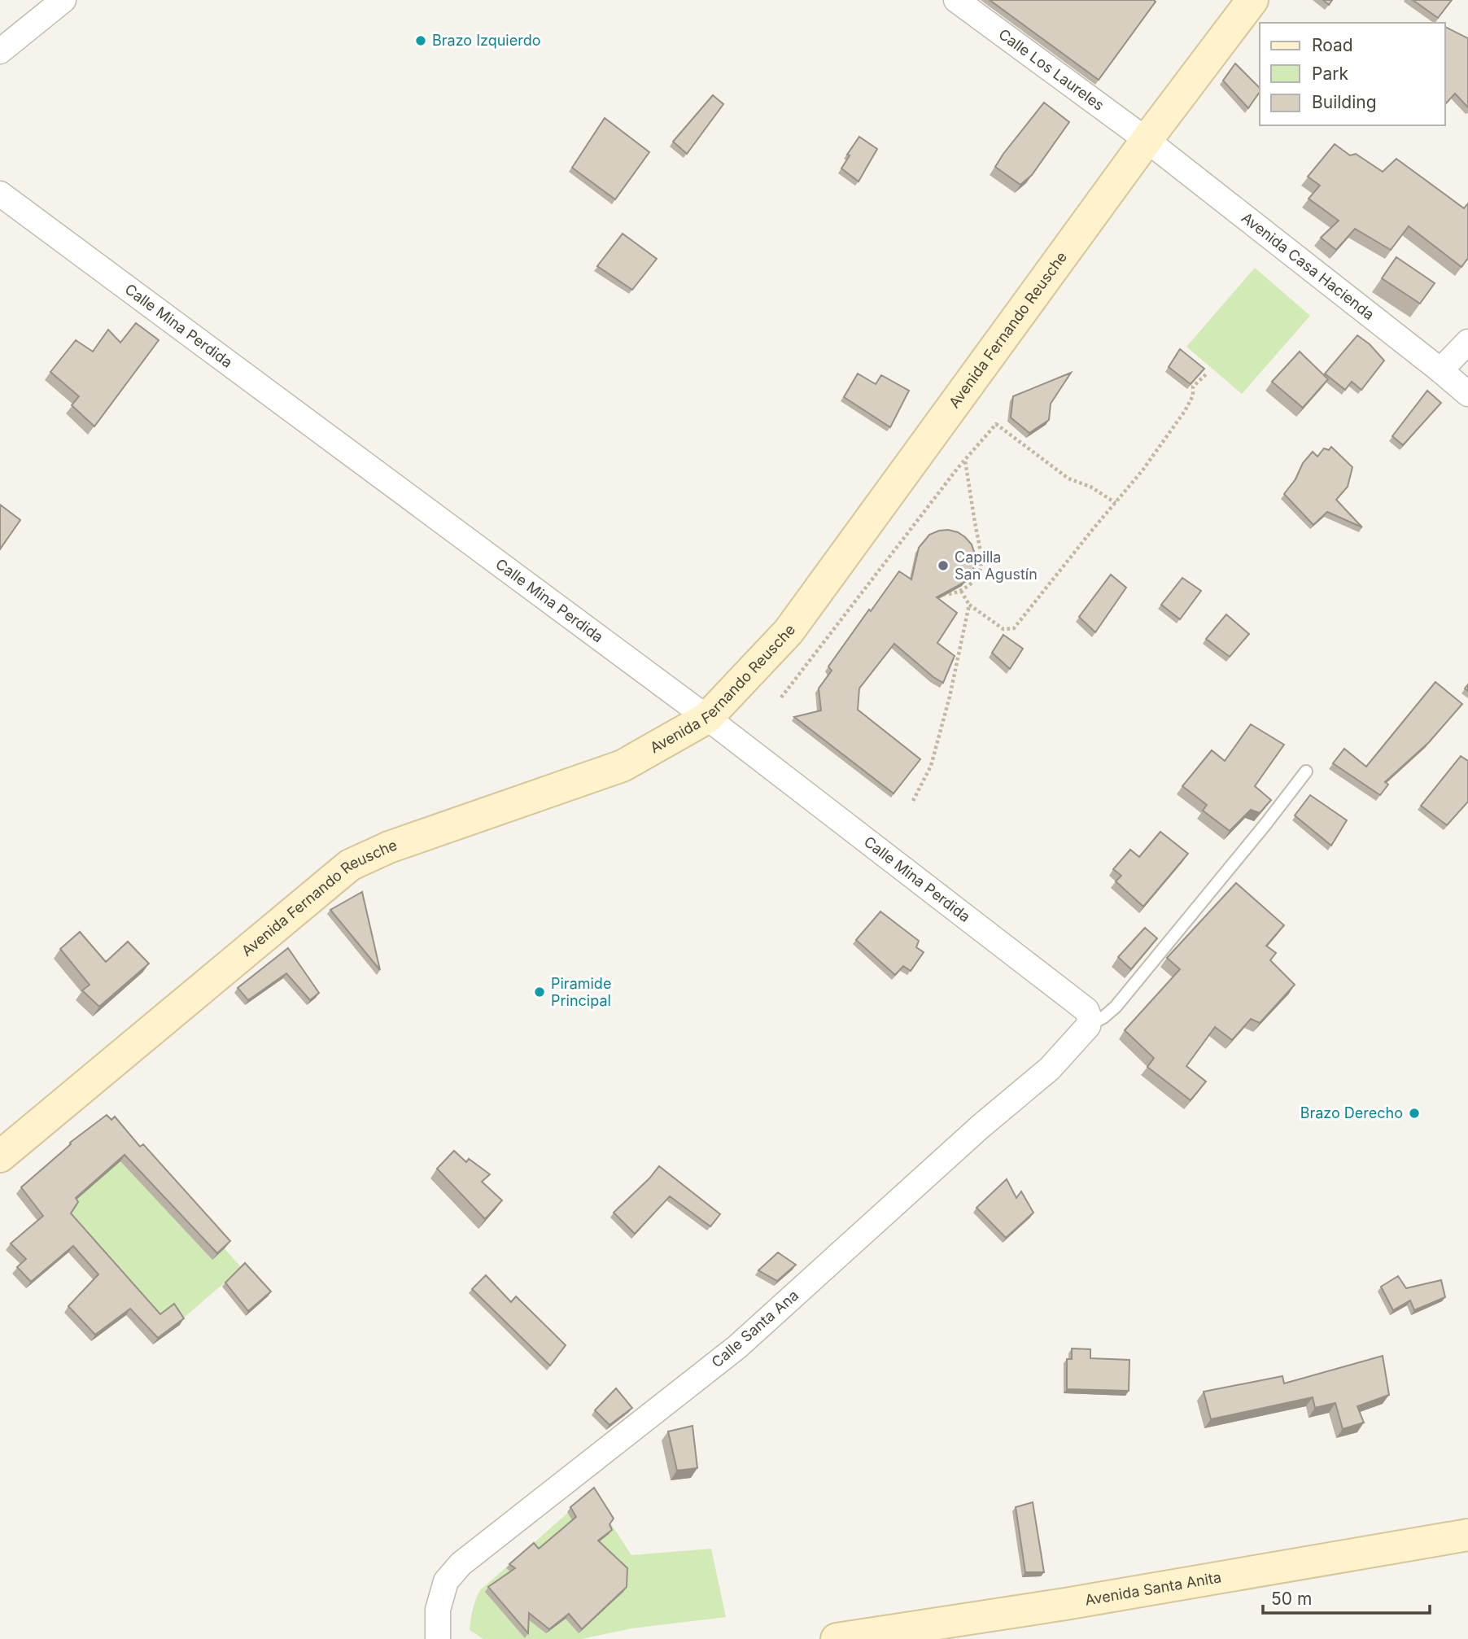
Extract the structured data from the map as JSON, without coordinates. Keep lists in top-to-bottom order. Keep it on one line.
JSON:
{"streets":{"street":["Calle Los Laureles","Avenida Casa Hacienda","Calle Mina Perdida","Avenida Fernando Reusche","Calle Santa Ana","Avenida Santa Anita"]},"crossings":[["Calle Los Laureles","Avenida Casa Hacienda"],["Calle Los Laureles","Avenida Fernando Reusche"],["Avenida Casa Hacienda","Avenida Fernando Reusche"],["Calle Mina Perdida","Avenida Fernando Reusche"],["Calle Mina Perdida","Calle Santa Ana"]],"places":["Brazo Izquierdo","Capilla San Agustín","Piramide Principal","Brazo Derecho"],"legend":["Road","Park","Building"],"scale_bar":"50 m"}
